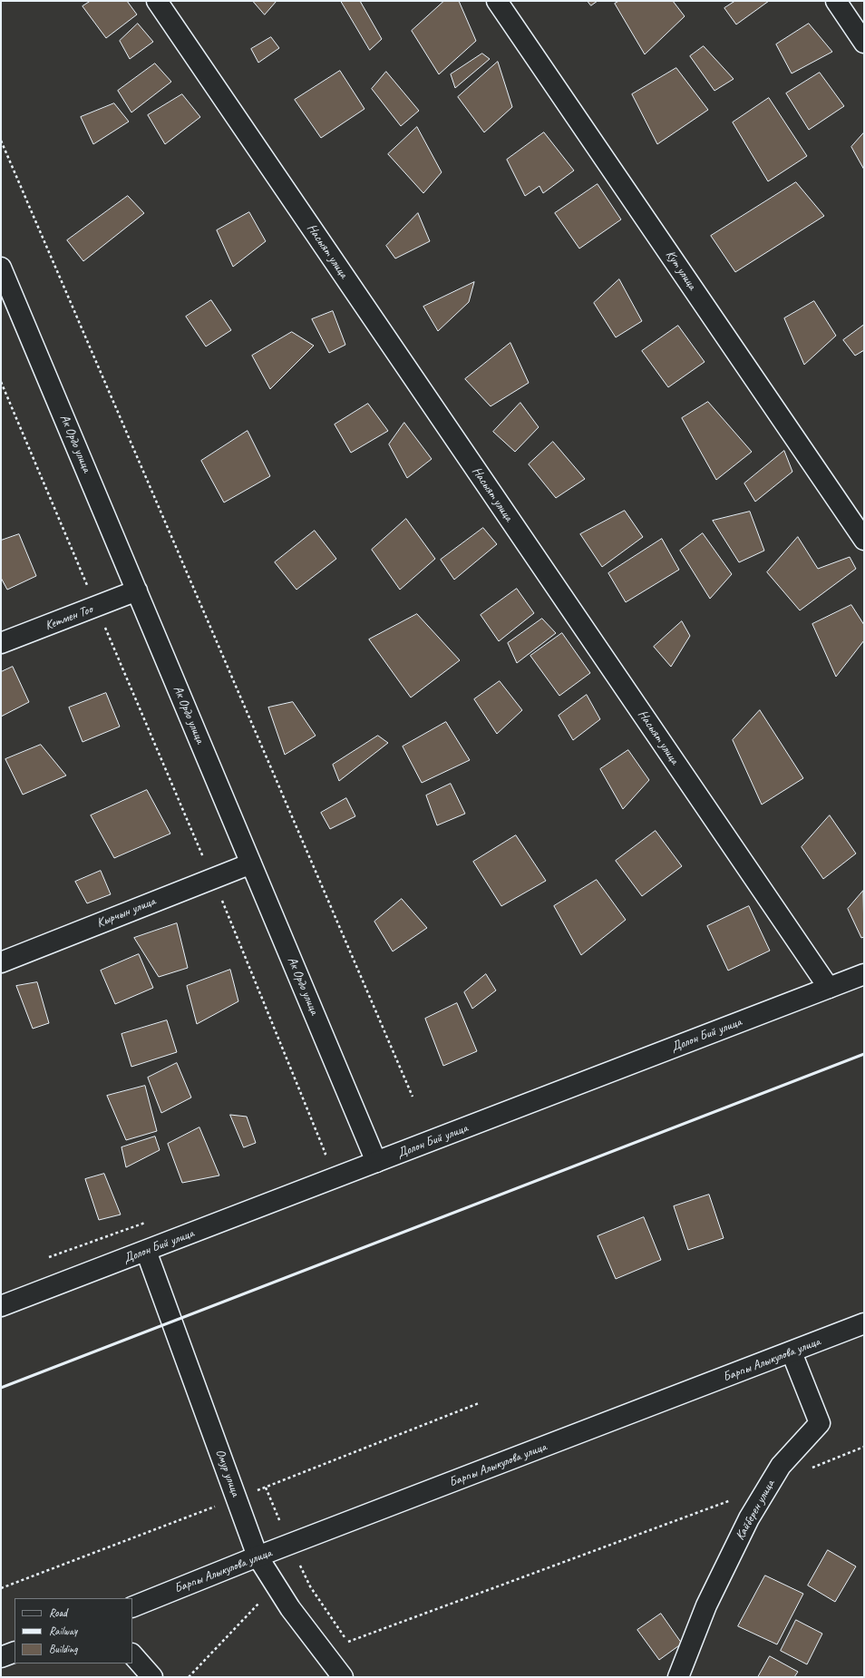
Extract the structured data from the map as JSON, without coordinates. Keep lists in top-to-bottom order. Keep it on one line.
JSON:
{"streets":{"street":["Насыят улица","Кут улица","Ак Ордо улица","Кетмен Тоо","Кырчын улица","Долон Бий улица","Барпы Алыкулова улица","Омур улица","Кайберен улица"]},"crossings":[["Насыят улица","Долон Бий улица"],["Ак Ордо улица","Кетмен Тоо"],["Ак Ордо улица","Кырчын улица"],["Ак Ордо улица","Долон Бий улица"],["Долон Бий улица","Омур улица"],["Барпы Алыкулова улица","Омур улица"],["Барпы Алыкулова улица","Кайберен улица"]],"legend":["Road","Railway","Building"]}
